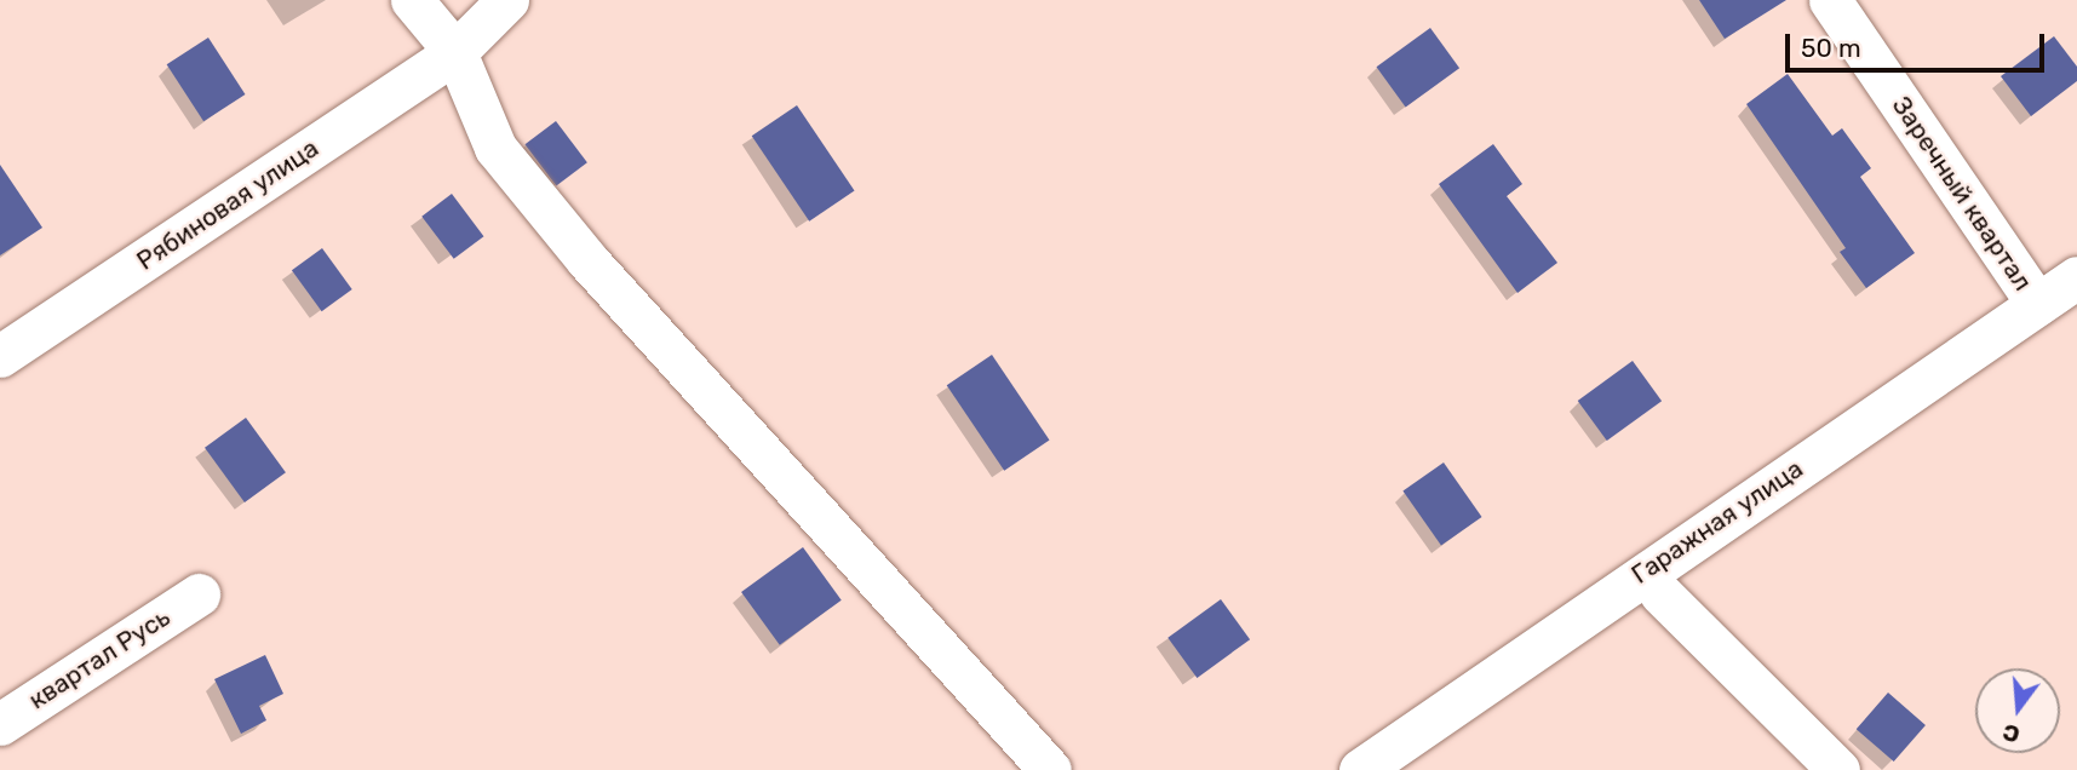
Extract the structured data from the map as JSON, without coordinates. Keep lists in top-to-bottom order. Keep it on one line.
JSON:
{"streets":{"street":["Заречный квартал","Рябиновая улица","Гаражная улица","квартал Русь"]},"crossings":[["Заречный квартал","Гаражная улица"]],"scale_bar":"50 m","north":"bottom"}
